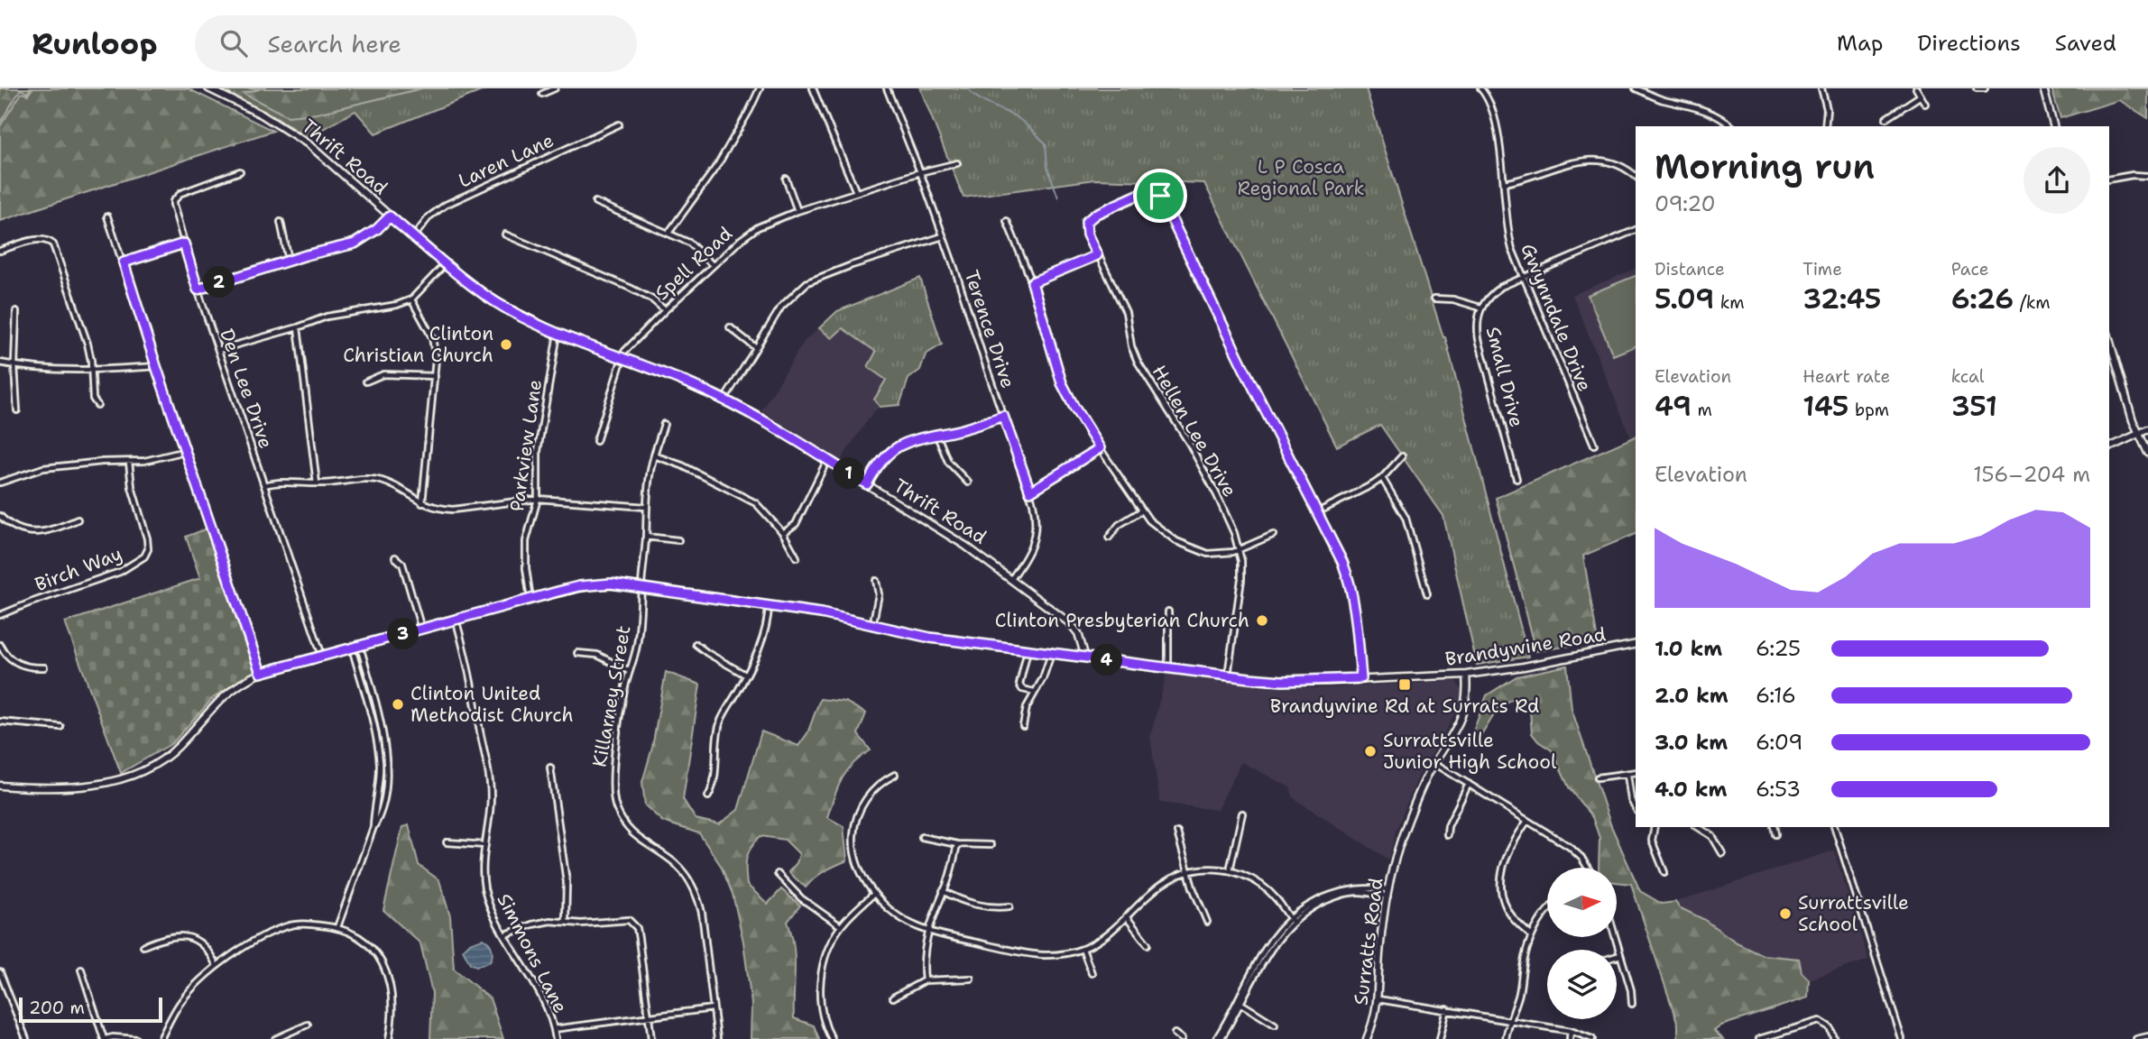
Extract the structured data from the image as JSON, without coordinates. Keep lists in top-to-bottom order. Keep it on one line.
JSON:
{"streets":{"main road":["Thrift Road","Brandywine Road","Surratts Road"],"street":["Laren Lane","Spell Road","Gwynndale Drive","Terence Drive","Small Drive","Den Lee Drive","Hellen Lee Drive","Parkview Lane","Birch Way","Killarney Street","Simmons Lane"]},"crossings":[["Thrift Road","Laren Lane"],["Thrift Road","Spell Road"],["Thrift Road","Terence Drive"],["Thrift Road","Parkview Lane"],["Thrift Road","Brandywine Road"],["Spell Road","Terence Drive"],["Gwynndale Drive","Small Drive"],["Den Lee Drive","Brandywine Road"],["Hellen Lee Drive","Brandywine Road"],["Parkview Lane","Brandywine Road"],["Brandywine Road","Killarney Street"],["Brandywine Road","Surratts Road"],["Brandywine Road","Simmons Lane"]],"parks":["L P Cosca Regional Park"],"places":{"other":["Clinton Christian Church","Clinton Presbyterian Church","Clinton United Methodist Church","Surrattsville Junior High School","Surrattsville School"],"transit":["Brandywine Rd at Surrats Rd"]},"scale_bar":"200 m","north":"right","page":{"header":"Runloop","search":"Search here","nav":["Map","Directions","Saved"],"heading":["Morning run","09:20"],"stats":[["Distance","5.09 km"],["Time","32:45"],["Pace","6:26 /km"],["Elevation","49 m"],["Heart rate","145 bpm"],["kcal","351"]],"pins":["2","1","3","4"],"chart":["Elevation","156–204 m"],"list":[{"name":"1.0 km","note":"6:25"},{"name":"2.0 km","note":"6:16"},{"name":"3.0 km","note":"6:09"},{"name":"4.0 km","note":"6:53"}],"scale":"200 m"}}
